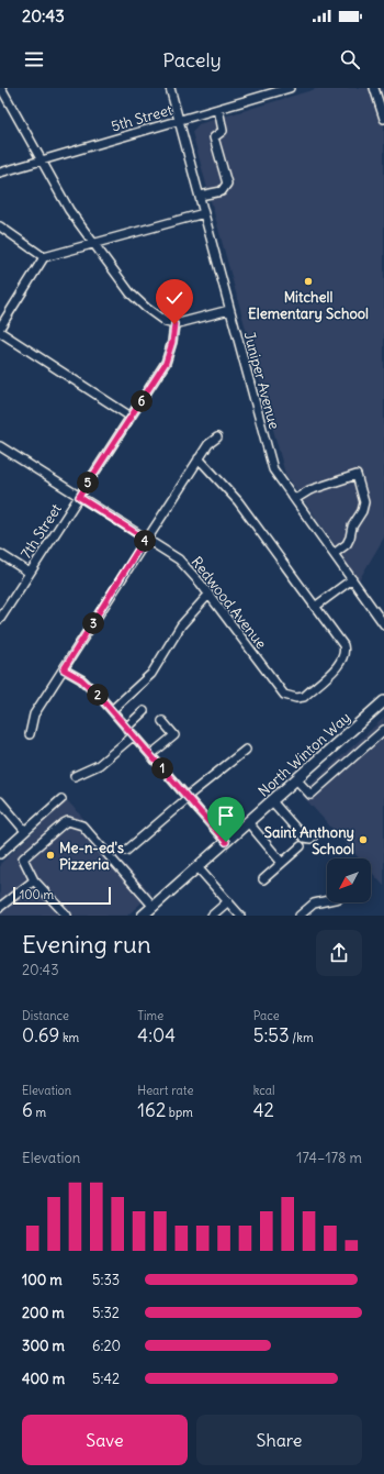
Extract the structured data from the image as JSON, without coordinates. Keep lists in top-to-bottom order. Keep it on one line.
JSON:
{"streets":{"main road":["North Winton Way"],"street":["5th Street","Juniper Avenue","7th Street","Redwood Avenue"]},"crossings":[["5th Street","Juniper Avenue"],["7th Street","Redwood Avenue"]],"places":["Mitchell Elementary School","Saint Anthony School","Me-n-ed's Pizzeria"],"scale_bar":"100 m","north":"bottom left","page":{"status":"20:43","header":"Pacely","pins":["6","5","4","3","2","1"],"scale":"100 m","heading":["Evening run","20:43"],"stats":[["Distance","0.69 km"],["Time","4:04"],["Pace","5:53 /km"],["Elevation","6 m"],["Heart rate","162 bpm"],["kcal","42"]],"chart":["Elevation","174–178 m"],"list":[{"name":"100 m","note":"5:33"},{"name":"200 m","note":"5:32"},{"name":"300 m","note":"6:20"},{"name":"400 m","note":"5:42"}],"buttons":["Save","Share"]}}
